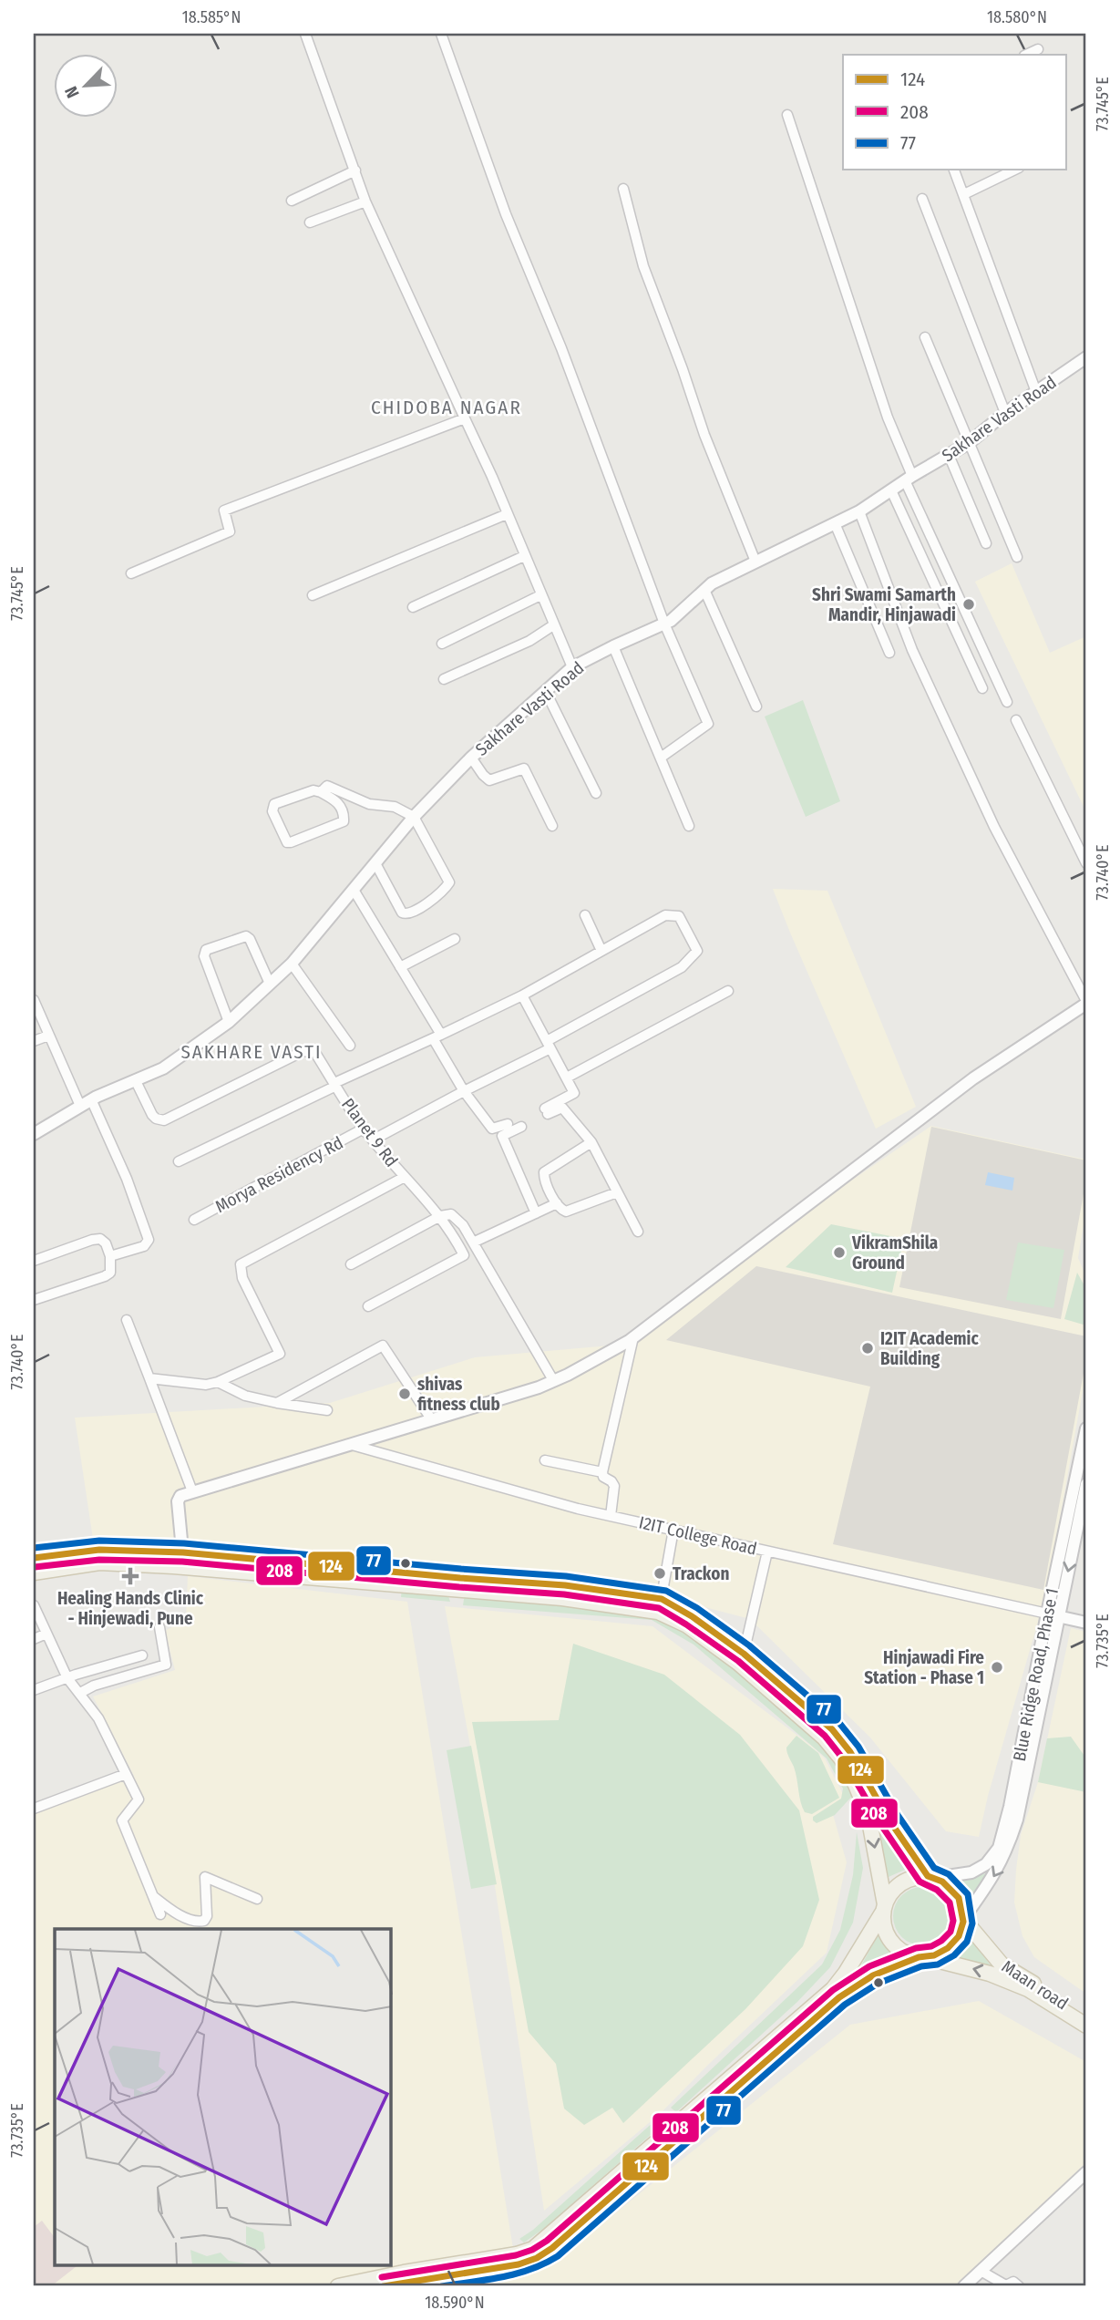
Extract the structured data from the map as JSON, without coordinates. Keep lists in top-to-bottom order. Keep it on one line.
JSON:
{"streets":{"main road":["Maan road"],"street":["Sakhare Vasti Road","Planet 9 Rd","Morya Residency Rd","I2IT College Road","Blue Ridge Road, Phase 1"]},"crossings":[["Sakhare Vasti Road","Planet 9 Rd"],["Planet 9 Rd","Morya Residency Rd"],["I2IT College Road","Blue Ridge Road, Phase 1"],["Blue Ridge Road, Phase 1","Maan road"]],"one_way":["Blue Ridge Road, Phase 1"],"districts":["CHIDOBA NAGAR","SAKHARE VASTI"],"places":{"other":["Shri Swami Samarth Mandir, Hinjawadi","VikramShila Ground","I2IT Academic Building","shivas fitness club","Trackon","Hinjawadi Fire Station - Phase 1"],"health":["Healing Hands Clinic - Hinjewadi, Pune"]},"lines":["transit line 77","transit line 124","transit line 208"],"legend":["124","208","77"],"north":"bottom left","coordinates":["18.585°N","18.580°N","73.745°E","73.740°E","73.735°E","18.590°N"]}
